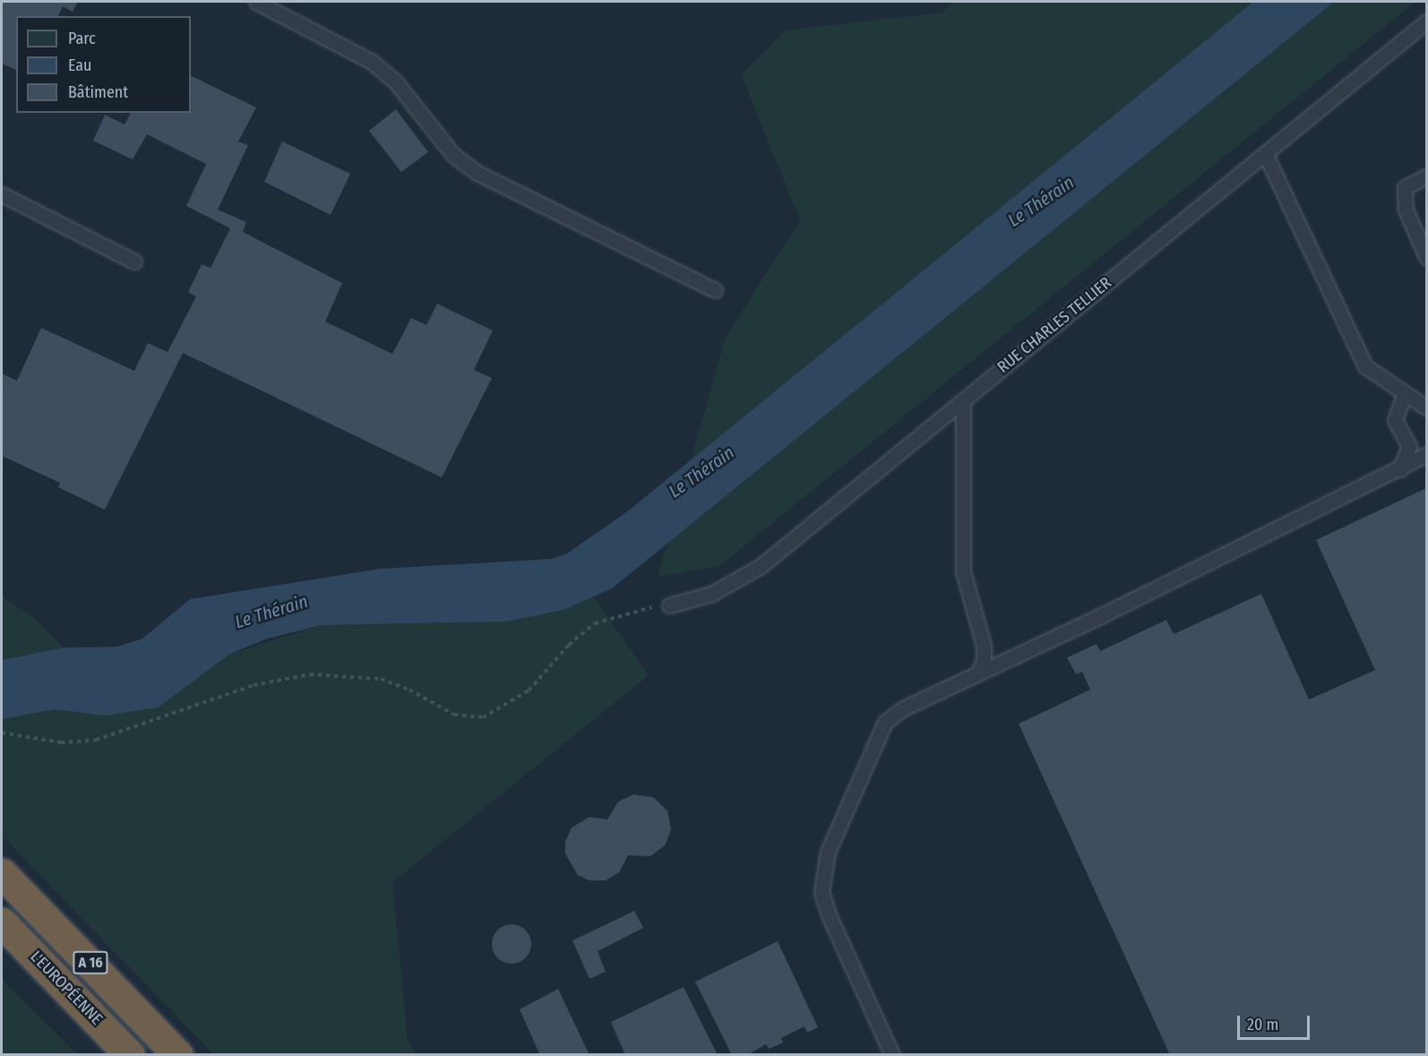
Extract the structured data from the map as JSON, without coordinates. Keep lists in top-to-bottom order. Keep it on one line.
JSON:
{"streets":{"highway":["A 16","L'EUROPÉENNE"],"lane":["RUE CHARLES TELLIER"]},"water":["Le Thérain"],"legend":["Parc","Eau","Bâtiment"],"scale_bar":"20 m"}
